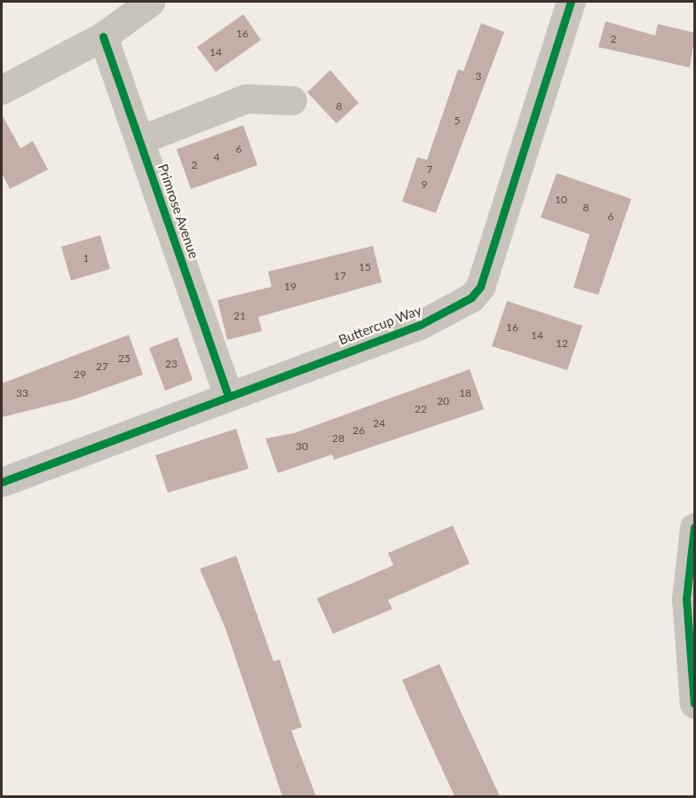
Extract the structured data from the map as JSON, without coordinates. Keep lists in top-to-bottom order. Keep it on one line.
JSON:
{"streets":{"street":["Primrose Avenue","Buttercup Way"]},"crossings":[["Primrose Avenue","Buttercup Way"]],"house_numbers":["16","2","14","3","8","5","6","4","2","7","9","10","8","6","1","15","17","19","21","16","14","12","25","23","27","29","33","18","20","22","24","26","28","30"]}
